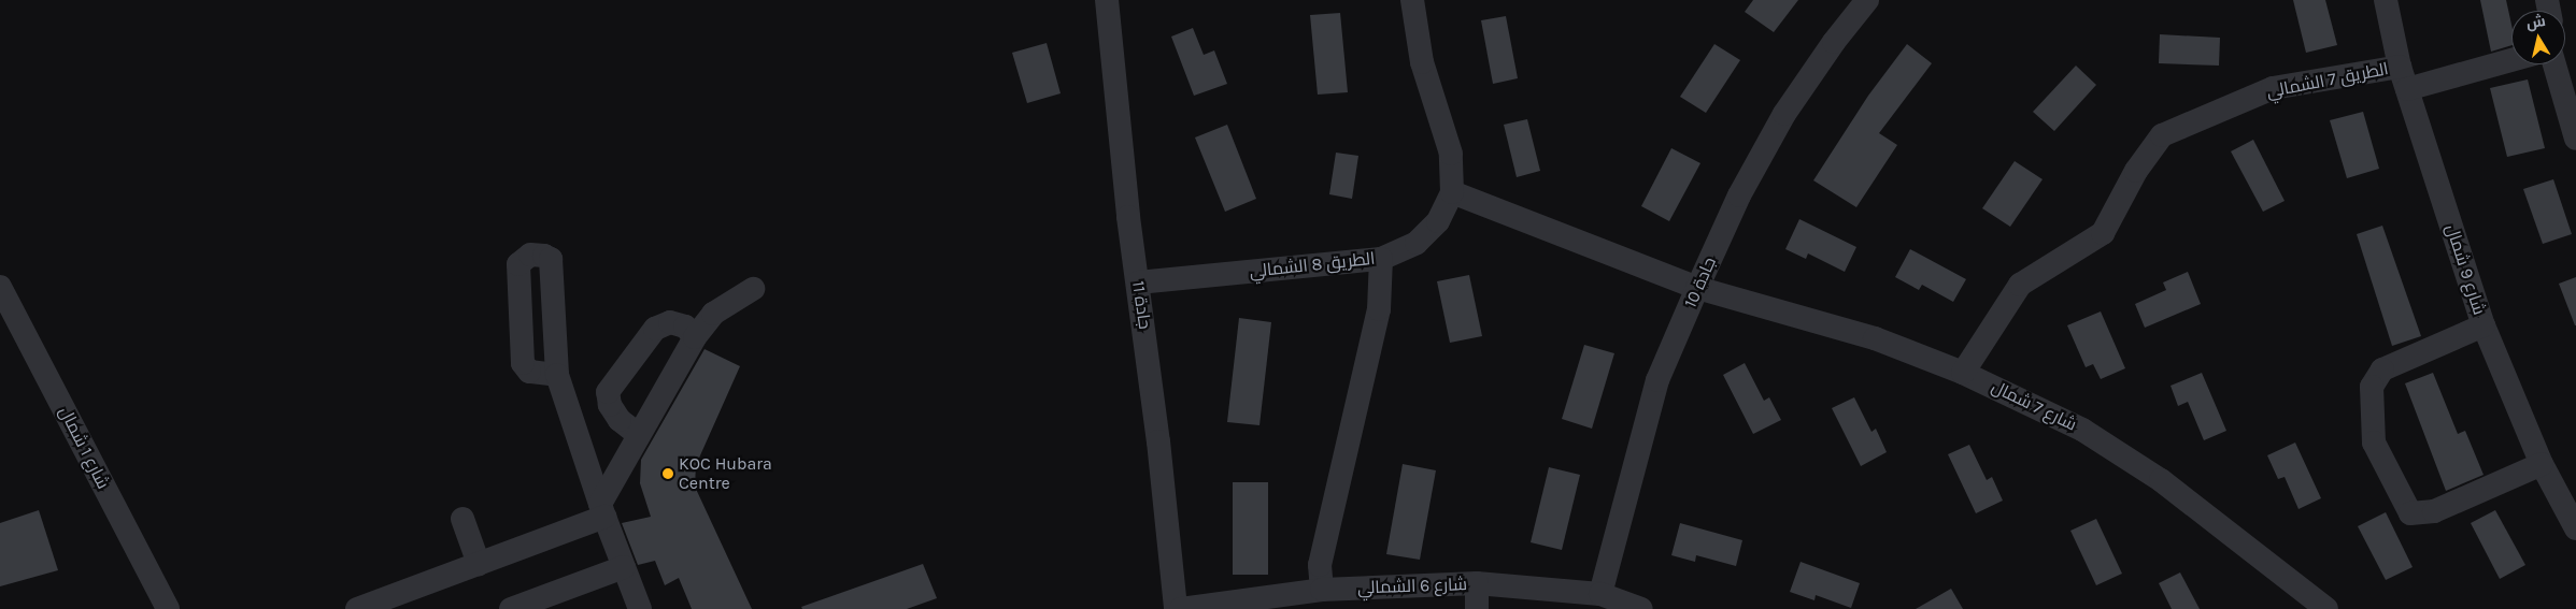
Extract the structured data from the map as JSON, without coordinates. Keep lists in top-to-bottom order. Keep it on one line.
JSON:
{"streets":{"street":["الطريق 7 الشمالي","الطريق 8 الشمالي","شارع 9 شمال","جادة 10","جادة 11","شارع 7 شمال","شارع 1 شمال","شارع 6 الشمالي"]},"crossings":[["الطريق 7 الشمالي","شارع 9 شمال"],["الطريق 7 الشمالي","شارع 7 شمال"],["الطريق 8 الشمالي","جادة 11"],["الطريق 8 الشمالي","شارع 7 شمال"],["جادة 10","شارع 7 شمال"],["جادة 10","شارع 6 الشمالي"]],"places":["KOC Hubara Centre"],"north":"top"}
